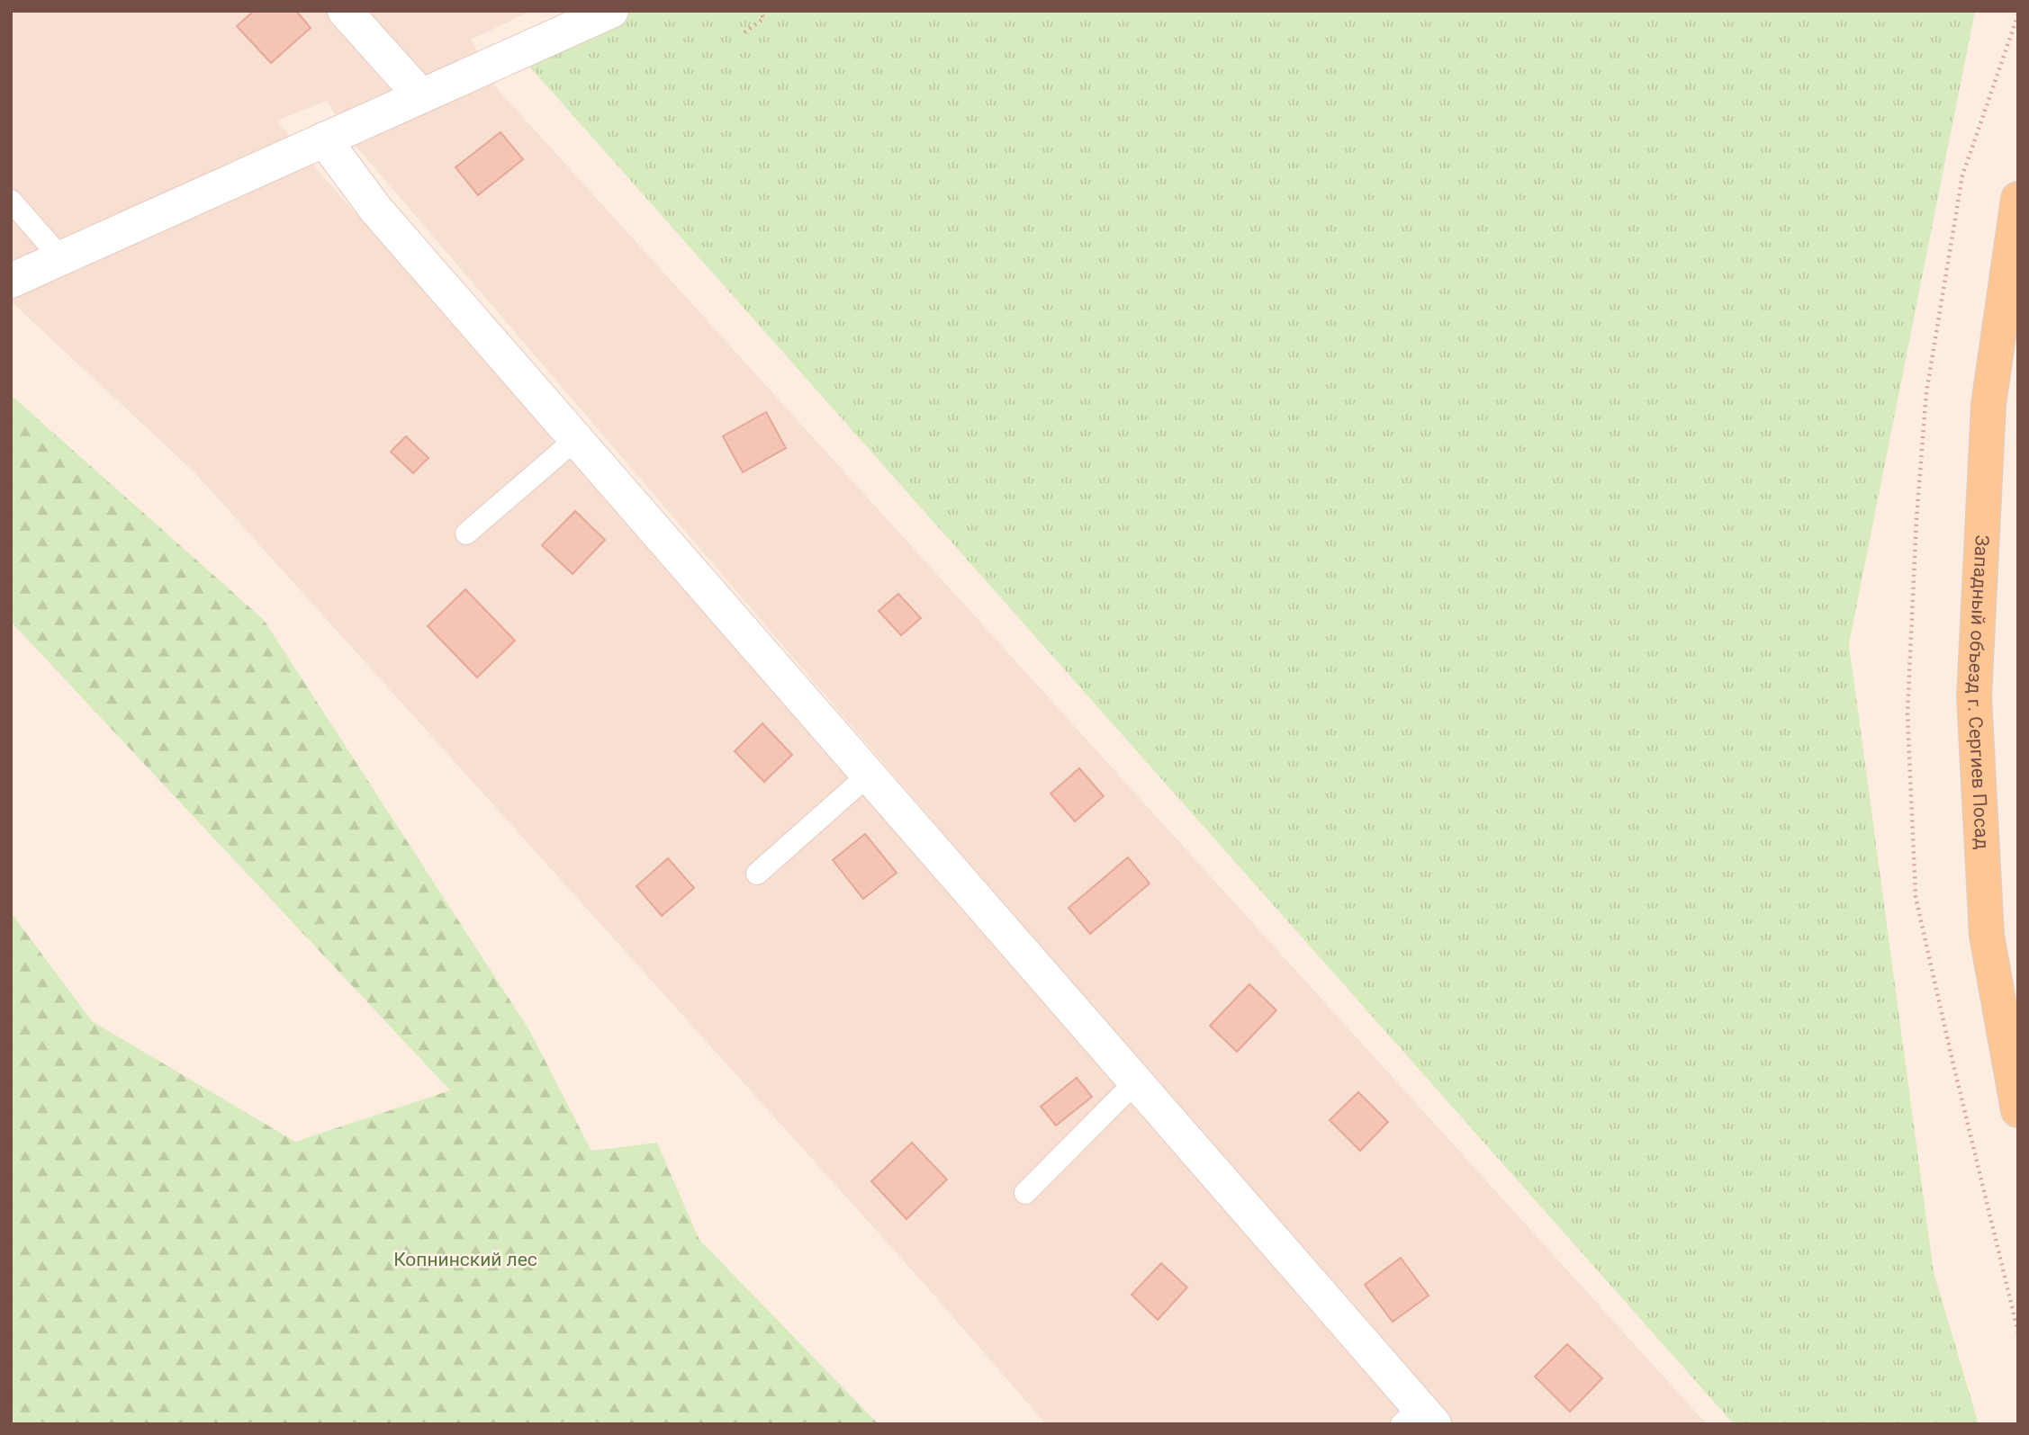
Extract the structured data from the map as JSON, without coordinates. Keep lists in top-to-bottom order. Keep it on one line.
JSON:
{"streets":{"main road":["Западный объезд г. Сергиев Посад"]},"parks":["Копнинский лес"]}
